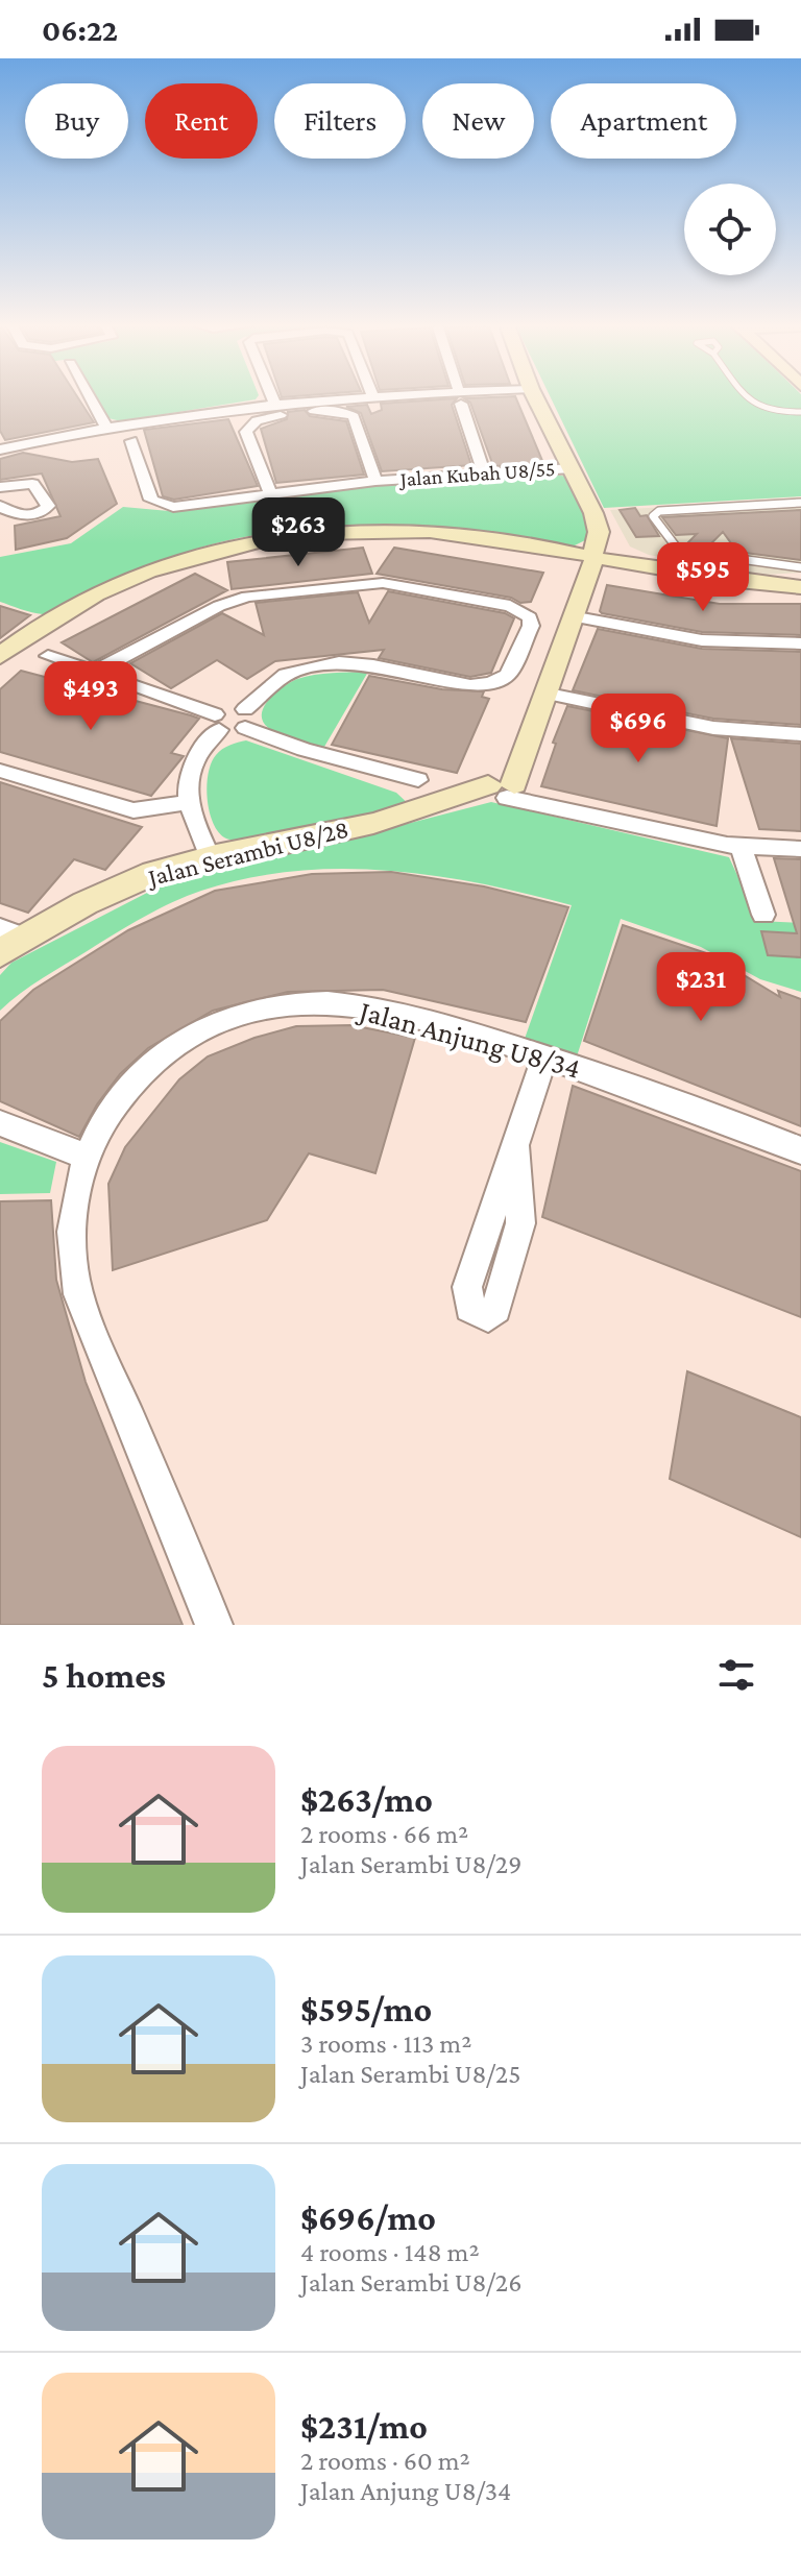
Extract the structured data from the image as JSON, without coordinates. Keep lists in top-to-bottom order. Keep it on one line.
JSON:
{"streets":{"street":["Jalan Kubah U8/55","Jalan Serambi U8/28","Jalan Anjung U8/34"]},"page":{"status":"06:22","chip":["Buy","Rent","Filters","New","Apartment"],"price":["$263","$595","$493","$696","$231"],"heading":"5 homes","list":[{"name":"$263/mo","note":"2 rooms · 66 m² · Jalan Serambi U8/29"},{"name":"$595/mo","note":"3 rooms · 113 m² · Jalan Serambi U8/25"},{"name":"$696/mo","note":"4 rooms · 148 m² · Jalan Serambi U8/26"},{"name":"$231/mo","note":"2 rooms · 60 m² · Jalan Anjung U8/34"}]}}
